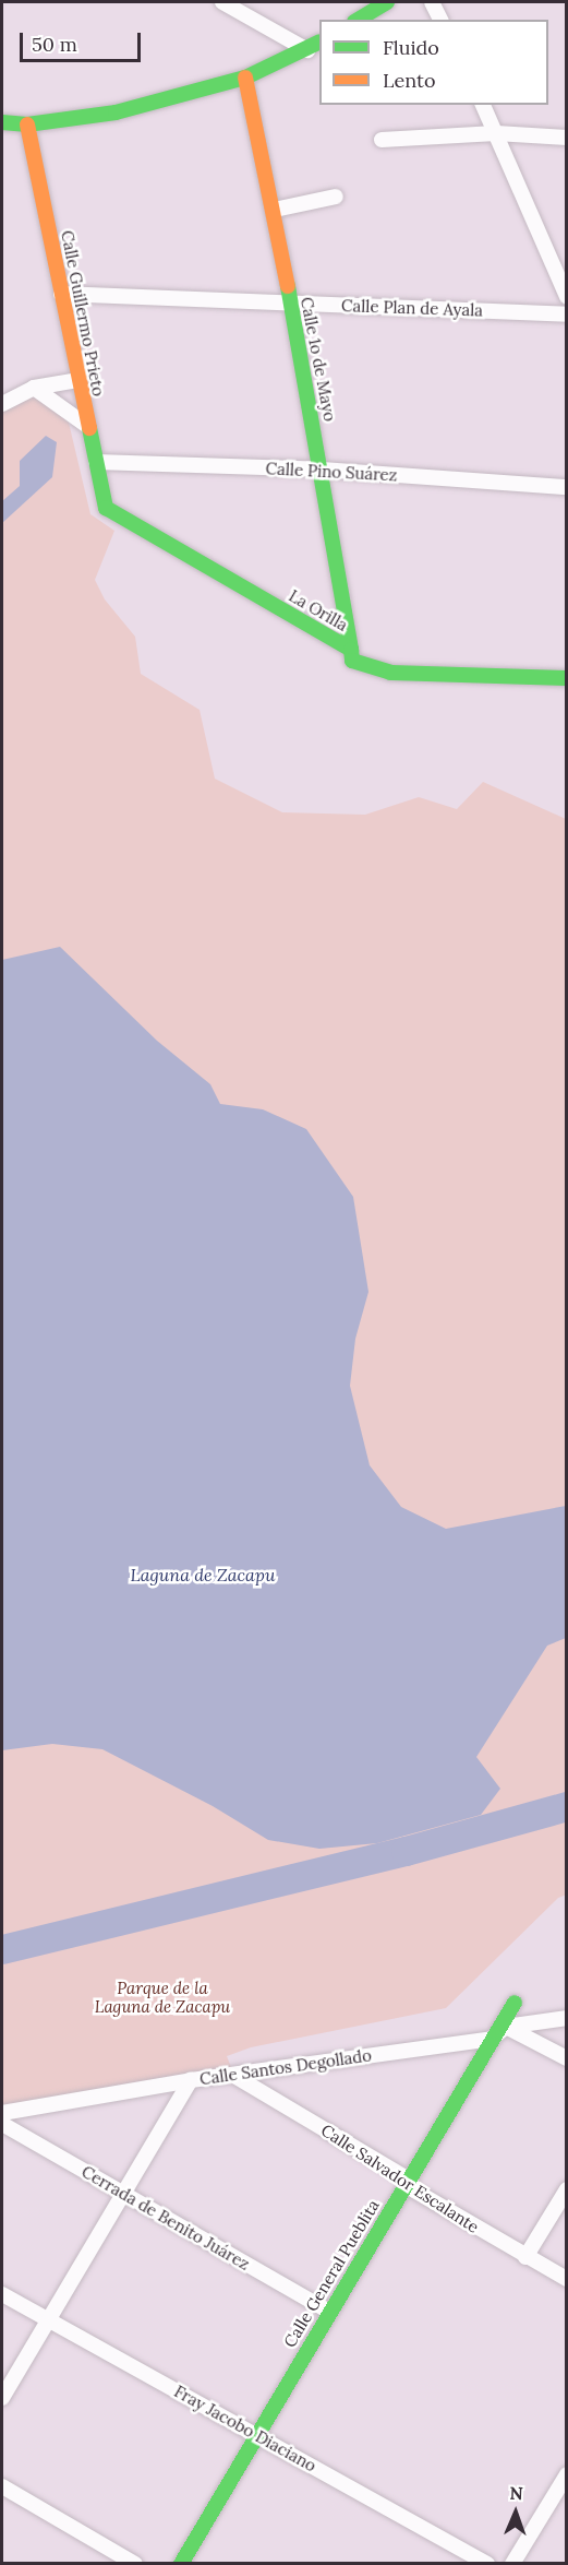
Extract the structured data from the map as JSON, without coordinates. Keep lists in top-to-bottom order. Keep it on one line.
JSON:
{"streets":{"street":["Calle Plan de Ayala","Calle Guillermo Prieto","Calle 1o de Mayo","Calle Pino Suárez","La Orilla","Calle Santos Degollado","Calle Salvador Escalante","Cerrada de Benito Juárez","Calle General Pueblita","Fray Jacobo Diaciano"]},"crossings":[["Calle Plan de Ayala","Calle Guillermo Prieto"],["Calle Plan de Ayala","Calle 1o de Mayo"],["Calle Guillermo Prieto","Calle Pino Suárez"],["Calle Guillermo Prieto","La Orilla"],["Calle 1o de Mayo","Calle Pino Suárez"],["Calle 1o de Mayo","La Orilla"],["Calle Santos Degollado","Calle Salvador Escalante"],["Calle Santos Degollado","Calle General Pueblita"],["Calle Salvador Escalante","Calle General Pueblita"],["Cerrada de Benito Juárez","Calle General Pueblita"],["Calle General Pueblita","Fray Jacobo Diaciano"]],"water":["Laguna de Zacapu"],"parks":["Parque de la Laguna de Zacapu"],"legend":["Fluido","Lento"],"scale_bar":"50 m","north":"top"}
